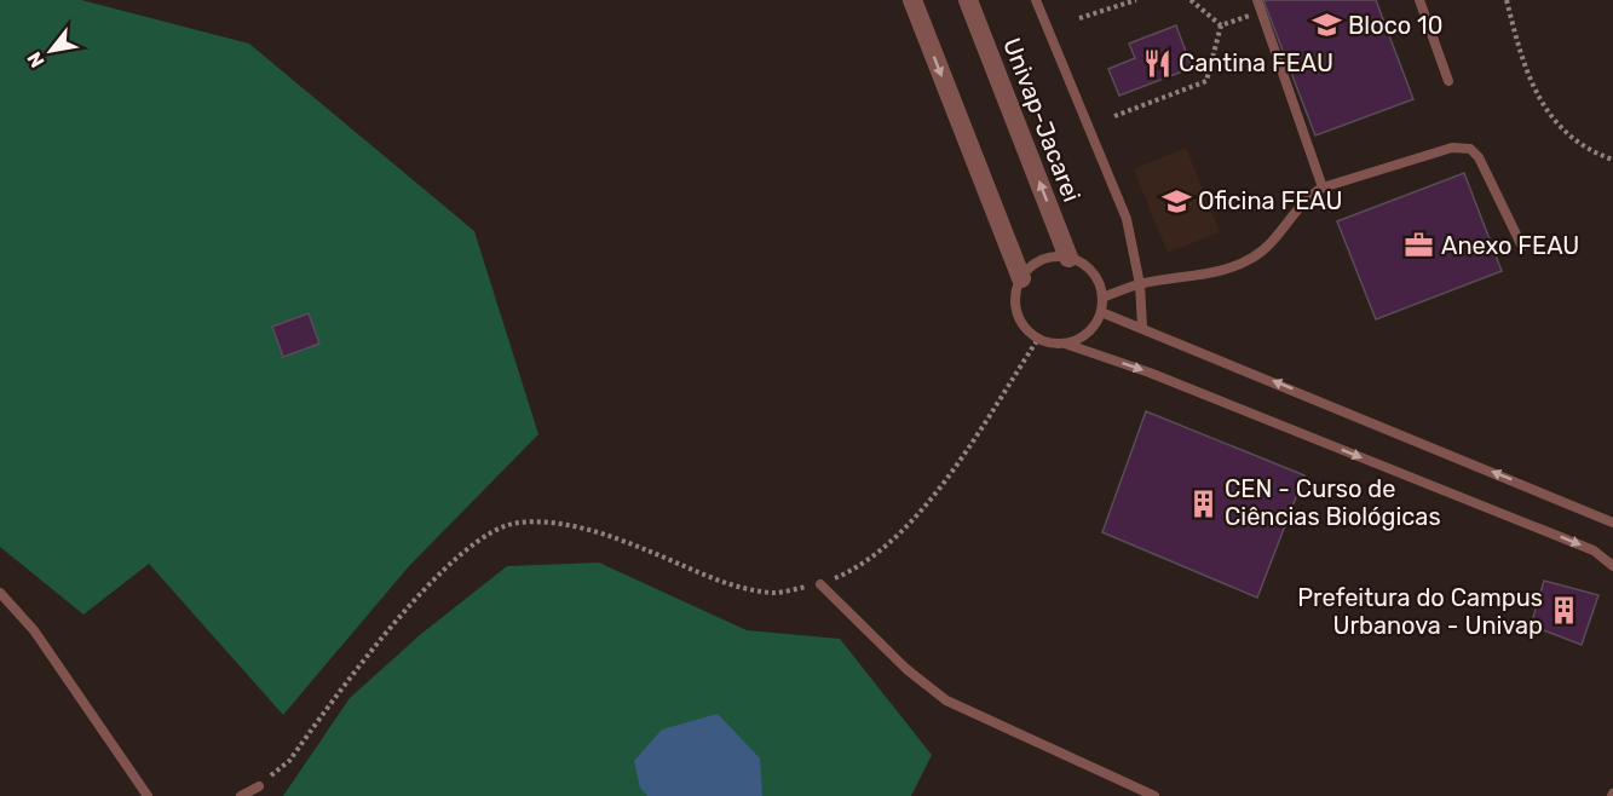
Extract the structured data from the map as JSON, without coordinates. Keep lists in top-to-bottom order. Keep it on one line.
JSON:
{"streets":{"street":["Univap-Jacarei"]},"places":{"school or university":["Bloco 10","Oficina FEAU"],"restaurant":["Cantina FEAU"],"office":["Anexo FEAU"],"building":["CEN - Curso de Ciências Biológicas","Prefeitura do Campus Urbanova - Univap"]},"north":"bottom left"}
